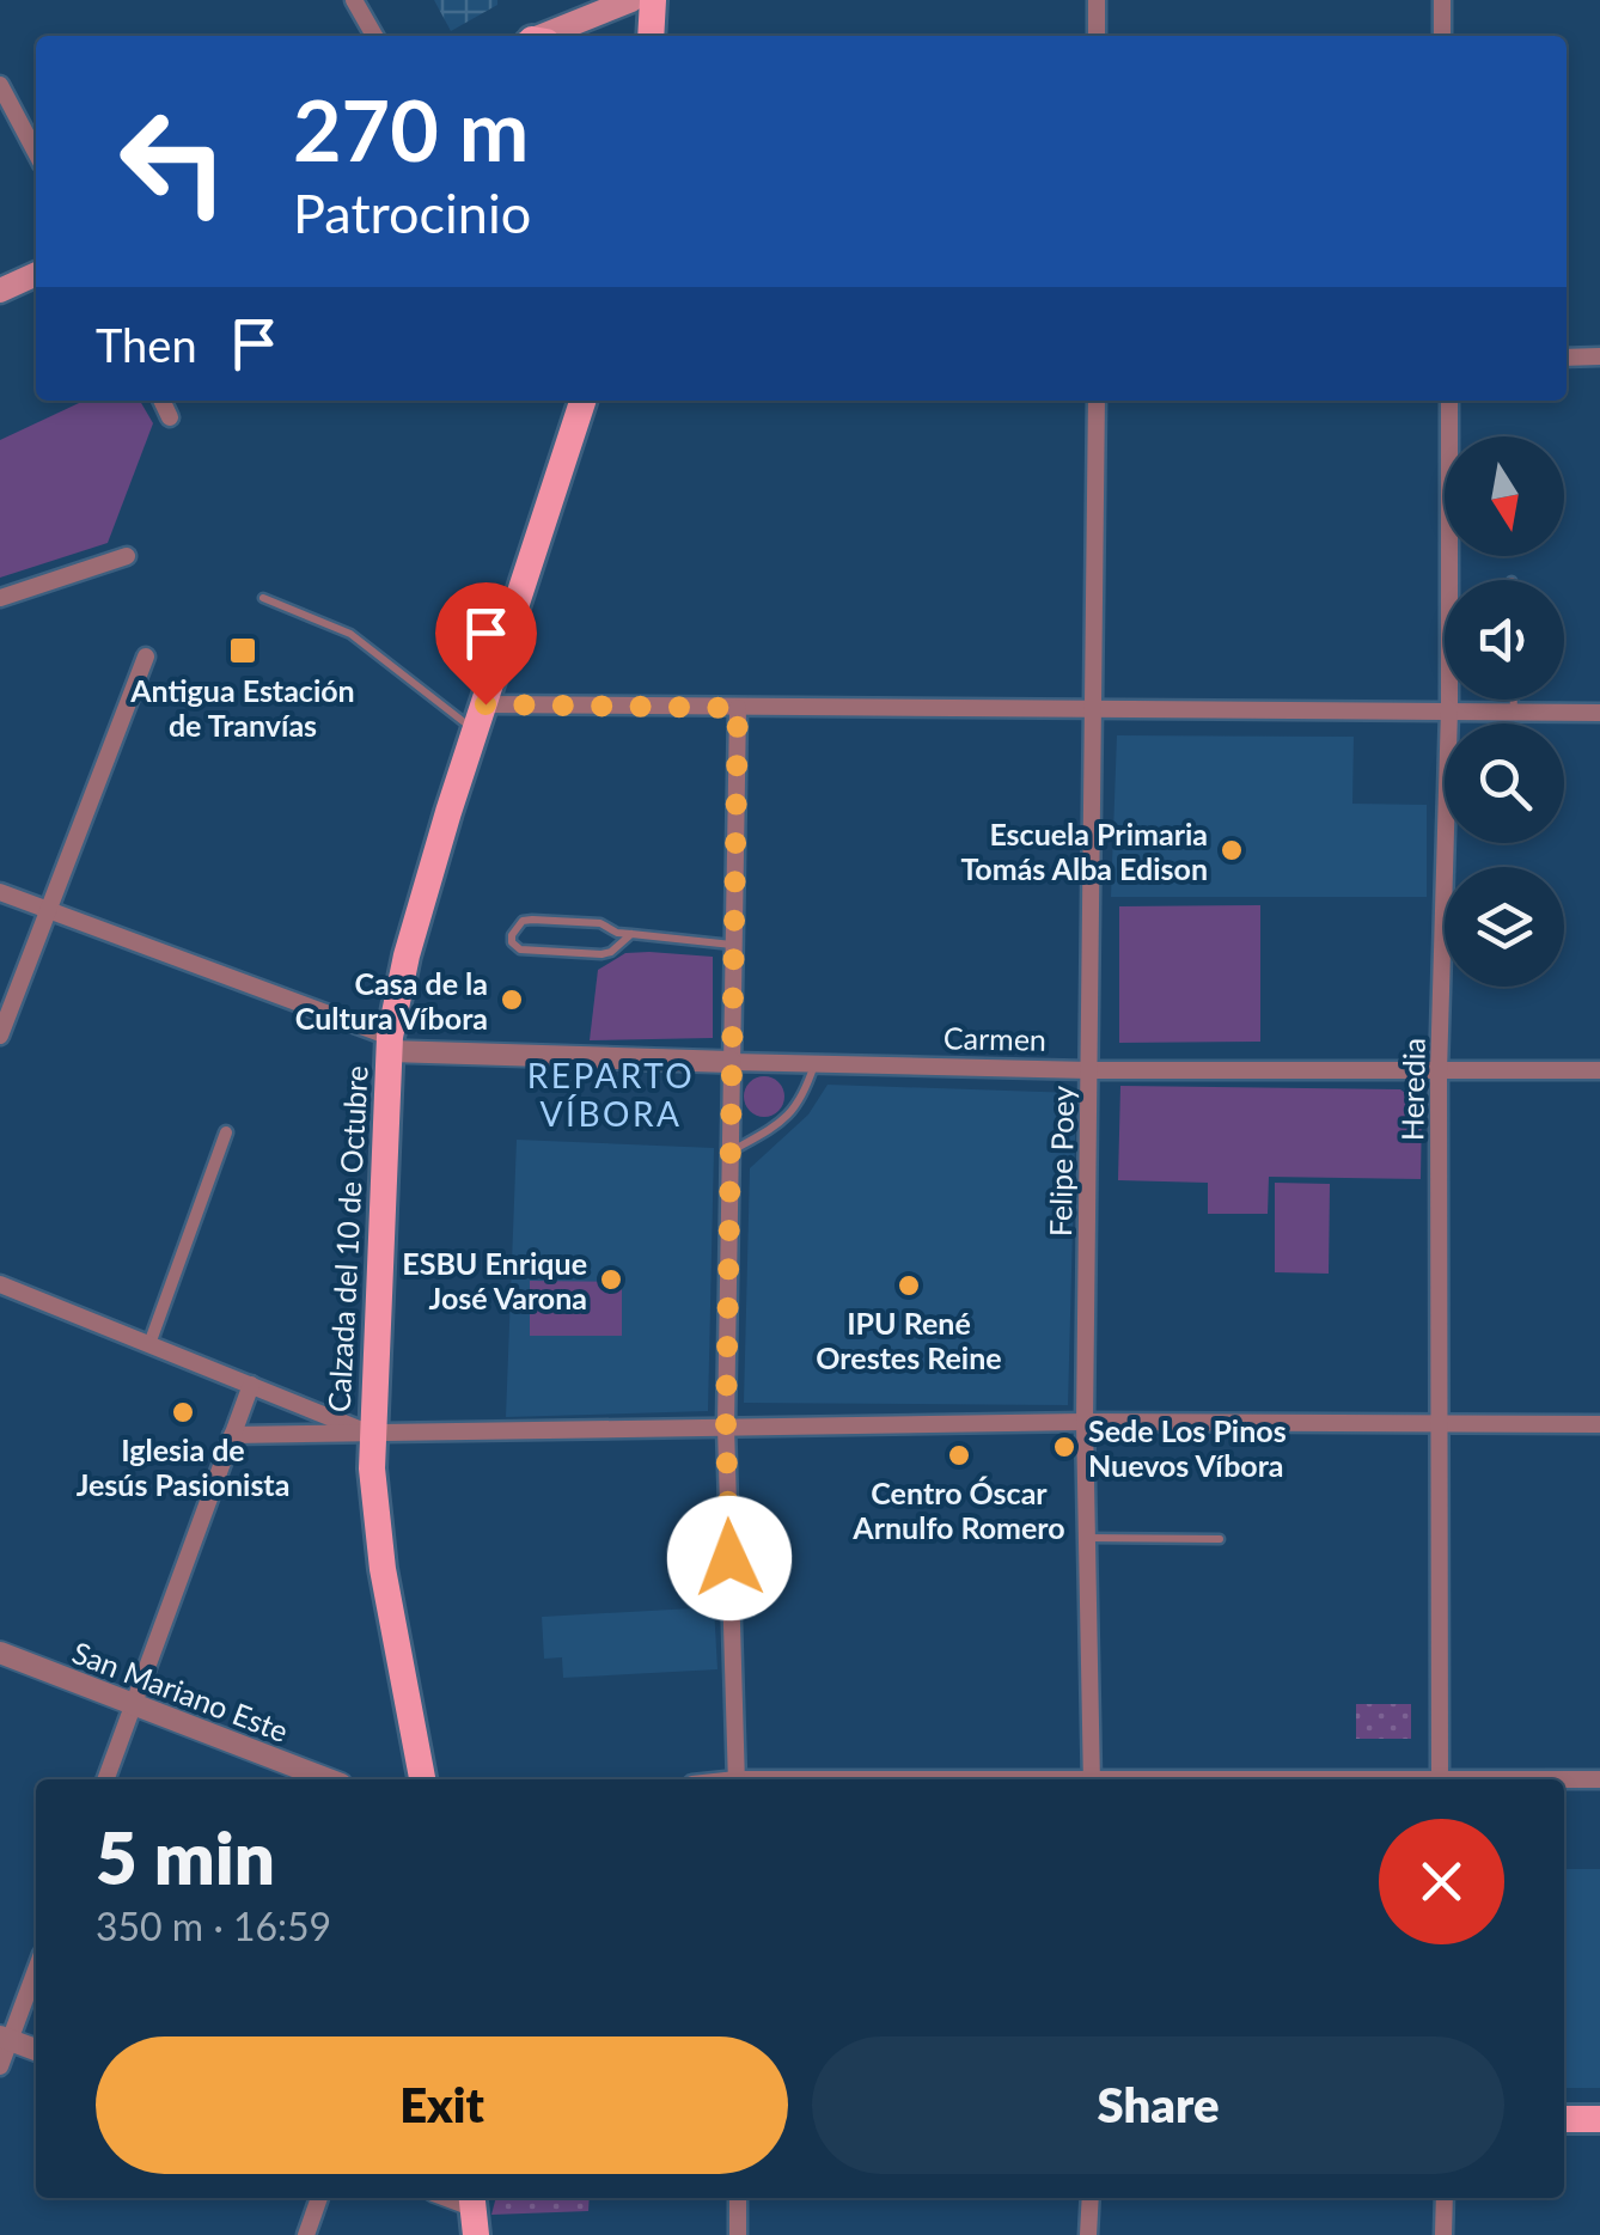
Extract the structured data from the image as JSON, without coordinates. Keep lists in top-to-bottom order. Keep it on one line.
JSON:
{"streets":{"main road":["Calzada del 10 de Octubre"],"street":["Carmen","Heredia","Felipe Poey","San Mariano Este"]},"crossings":[["Carmen","Heredia"],["Carmen","Felipe Poey"],["Carmen","Calzada del 10 de Octubre"]],"districts":["REPARTO VÍBORA"],"places":{"transit":["Antigua Estación de Tranvías"],"other":["Escuela Primaria Tomás Alba Edison","Casa de la Cultura Víbora","ESBU Enrique José Varona","IPU René Orestes Reine","Iglesia de Jesús Pasionista","Sede Los Pinos Nuevos Víbora","Centro Óscar Arnulfo Romero"]},"north":"bottom","page":{"turn":["270 m","Patrocinio"],"then":"Then","heading":["5 min","350 m · 16:59"],"buttons":["Exit","Share"]}}
